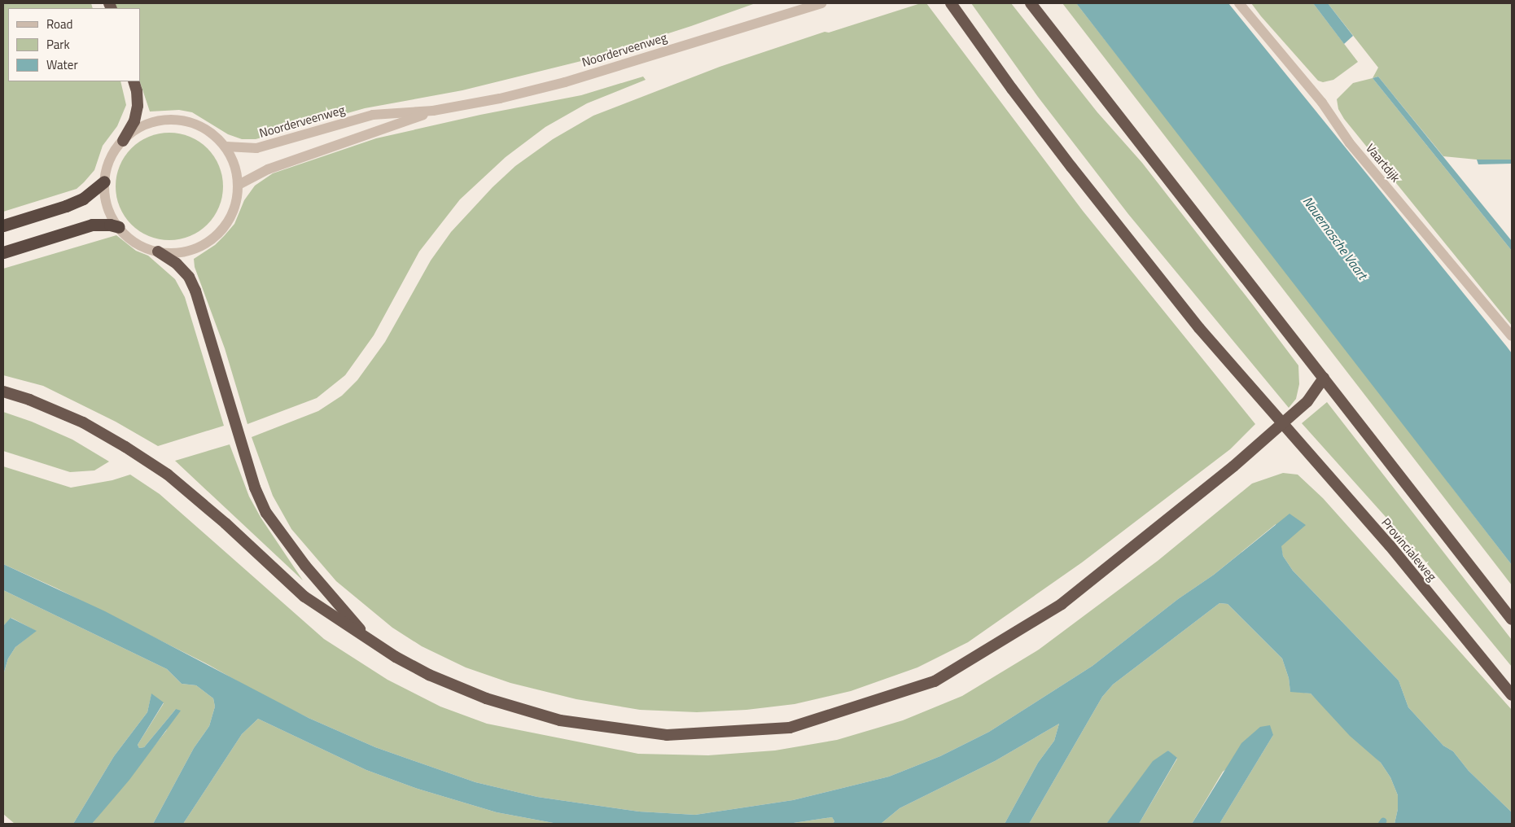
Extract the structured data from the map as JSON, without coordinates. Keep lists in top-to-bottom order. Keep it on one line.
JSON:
{"streets":{"highway":["Provincialeweg"],"street":["Noorderveenweg","Vaartdijk"]},"water":["Nauernasche Vaart"],"legend":["Road","Park","Water"]}
